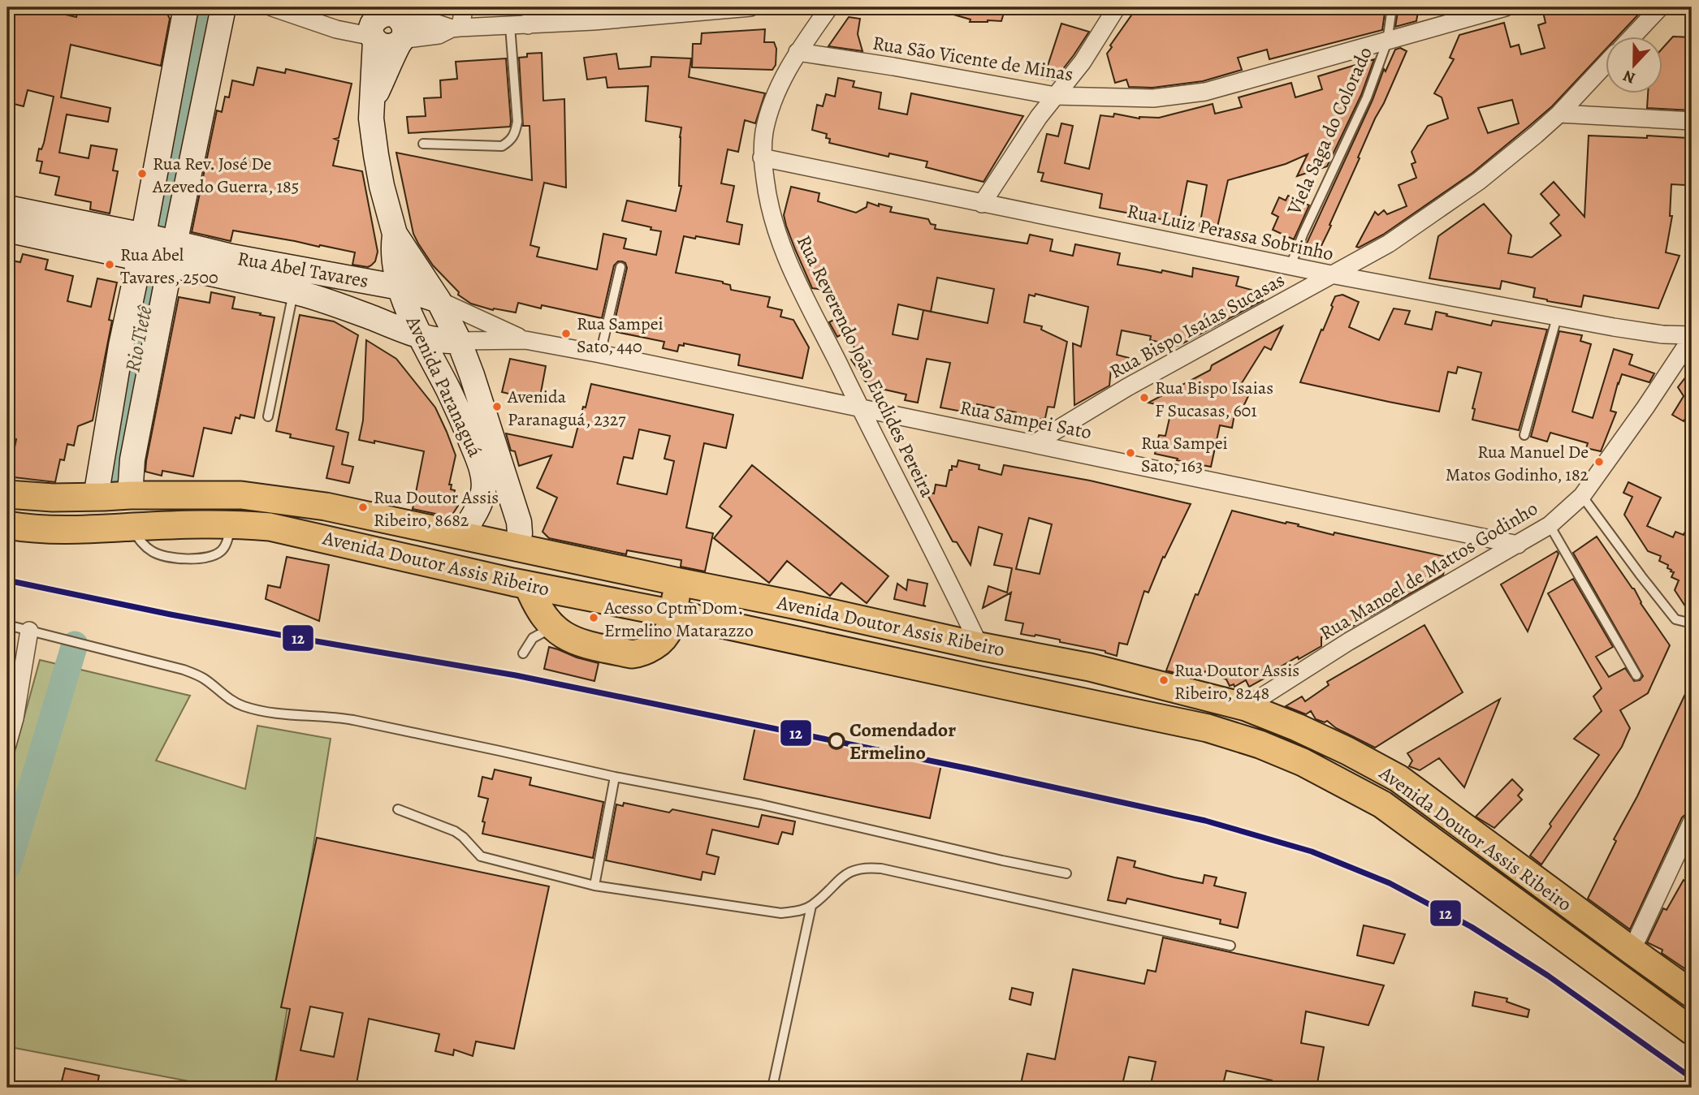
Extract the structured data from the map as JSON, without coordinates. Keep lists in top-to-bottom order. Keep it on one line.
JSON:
{"streets":{"main road":["Avenida Doutor Assis Ribeiro"],"street":["Rua São Vicente de Minas","Rua Luiz Perassa Sobrinho","Rua Abel Tavares","Rua Bispo Isaías Sucasas","Rua Reverendo João Euclides Pereira","Avenida Paranaguá","Rua Sampei Sato","Rua Manoel de Mattos Godinho"],"lane":["Viela Saga do Colorado"]},"crossings":[["Rua São Vicente de Minas","Viela Saga do Colorado"],["Rua São Vicente de Minas","Rua Reverendo João Euclides Pereira"],["Viela Saga do Colorado","Rua Luiz Perassa Sobrinho"],["Rua Luiz Perassa Sobrinho","Rua Bispo Isaías Sucasas"],["Rua Luiz Perassa Sobrinho","Rua Reverendo João Euclides Pereira"],["Rua Luiz Perassa Sobrinho","Rua Manoel de Mattos Godinho"],["Rua Abel Tavares","Avenida Paranaguá"],["Rua Abel Tavares","Rua Sampei Sato"],["Rua Bispo Isaías Sucasas","Rua Sampei Sato"],["Rua Reverendo João Euclides Pereira","Rua Sampei Sato"],["Rua Reverendo João Euclides Pereira","Avenida Doutor Assis Ribeiro"],["Avenida Paranaguá","Rua Sampei Sato"],["Avenida Paranaguá","Avenida Doutor Assis Ribeiro"],["Rua Sampei Sato","Rua Manoel de Mattos Godinho"],["Avenida Doutor Assis Ribeiro","Rua Manoel de Mattos Godinho"]],"water":["Rio Tietê"],"places":["Rua Rev. José De Azevedo Guerra, 185","Rua Abel Tavares, 2500","Rua Sampei Sato, 440","Rua Bispo Isaias F Sucasas, 601","Avenida Paranaguá, 2327","Rua Sampei Sato, 163","Rua Manuel De Matos Godinho, 182","Rua Doutor Assis Ribeiro, 8682","Acesso Cptm Dom. Ermelino Matarazzo","Rua Doutor Assis Ribeiro, 8248","Comendador Ermelino"],"lines":["transit line 12"],"north":"bottom"}
